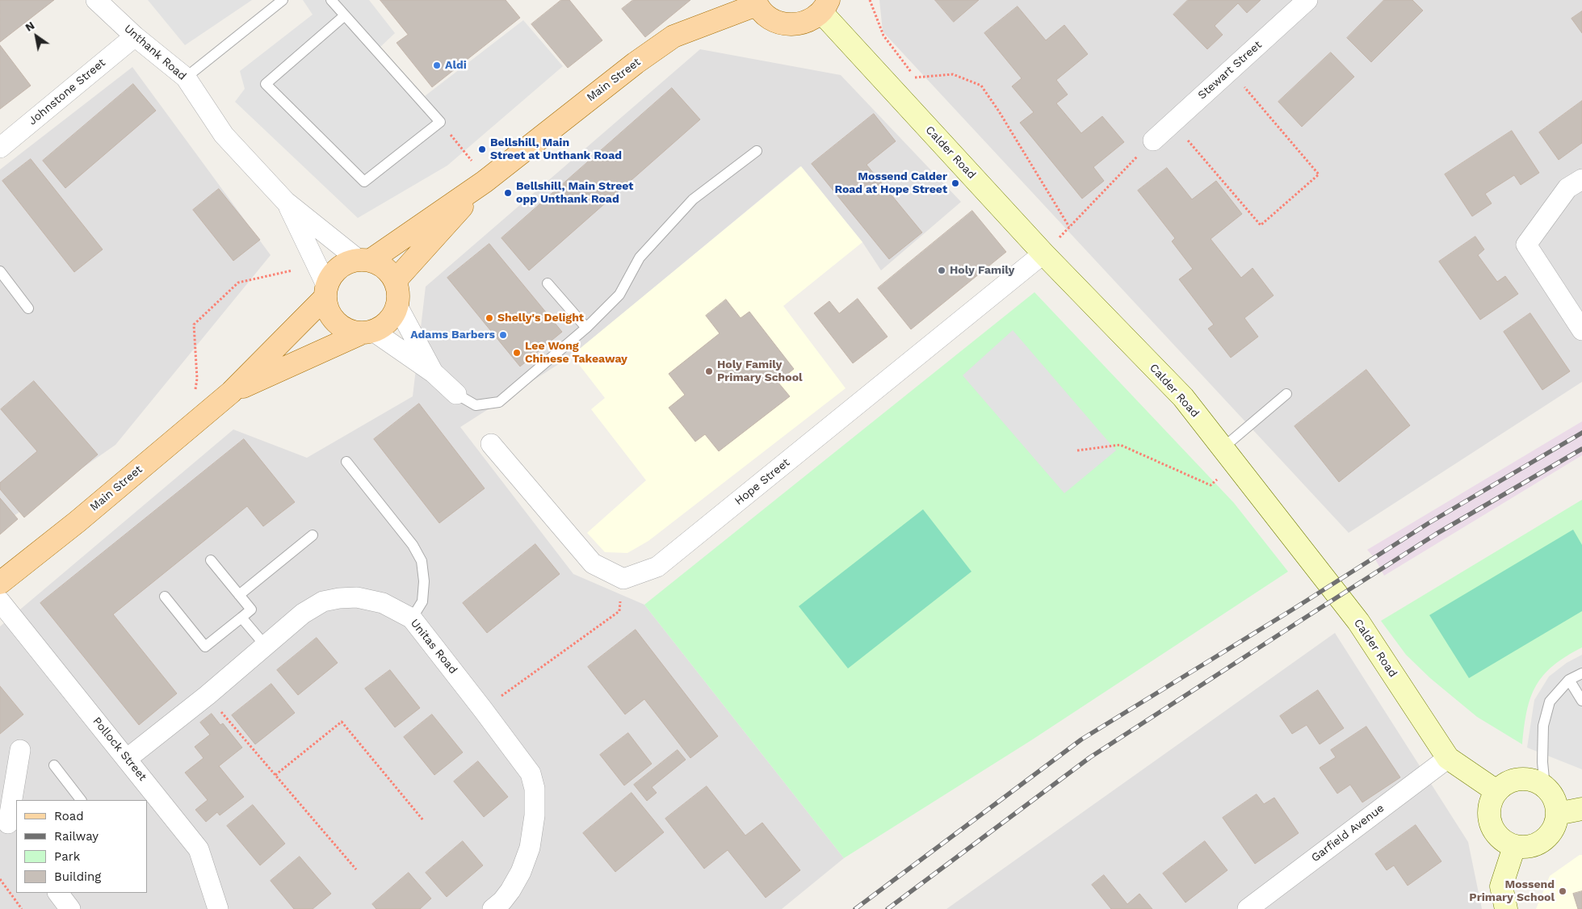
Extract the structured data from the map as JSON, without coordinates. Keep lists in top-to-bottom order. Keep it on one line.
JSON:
{"streets":{"main road":["Main Street","Calder Road"],"street":["Unthank Road","Stewart Street","Johnstone Street","Hope Street","Unitas Road","Pollock Street","Garfield Avenue"]},"crossings":[["Unthank Road","Main Street"],["Unthank Road","Johnstone Street"],["Calder Road","Hope Street"],["Calder Road","Garfield Avenue"],["Unitas Road","Pollock Street"]],"places":["Aldi","Bellshill, Main Street at Unthank Road","Mossend Calder Road at Hope Street","Bellshill, Main Street opp Unthank Road","Holy Family","Shelly's Delight","Adams Barbers","Lee Wong Chinese Takeaway","Holy Family Primary School","Mossend Primary School"],"legend":["Road","Railway","Park","Building"],"north":"top left"}
